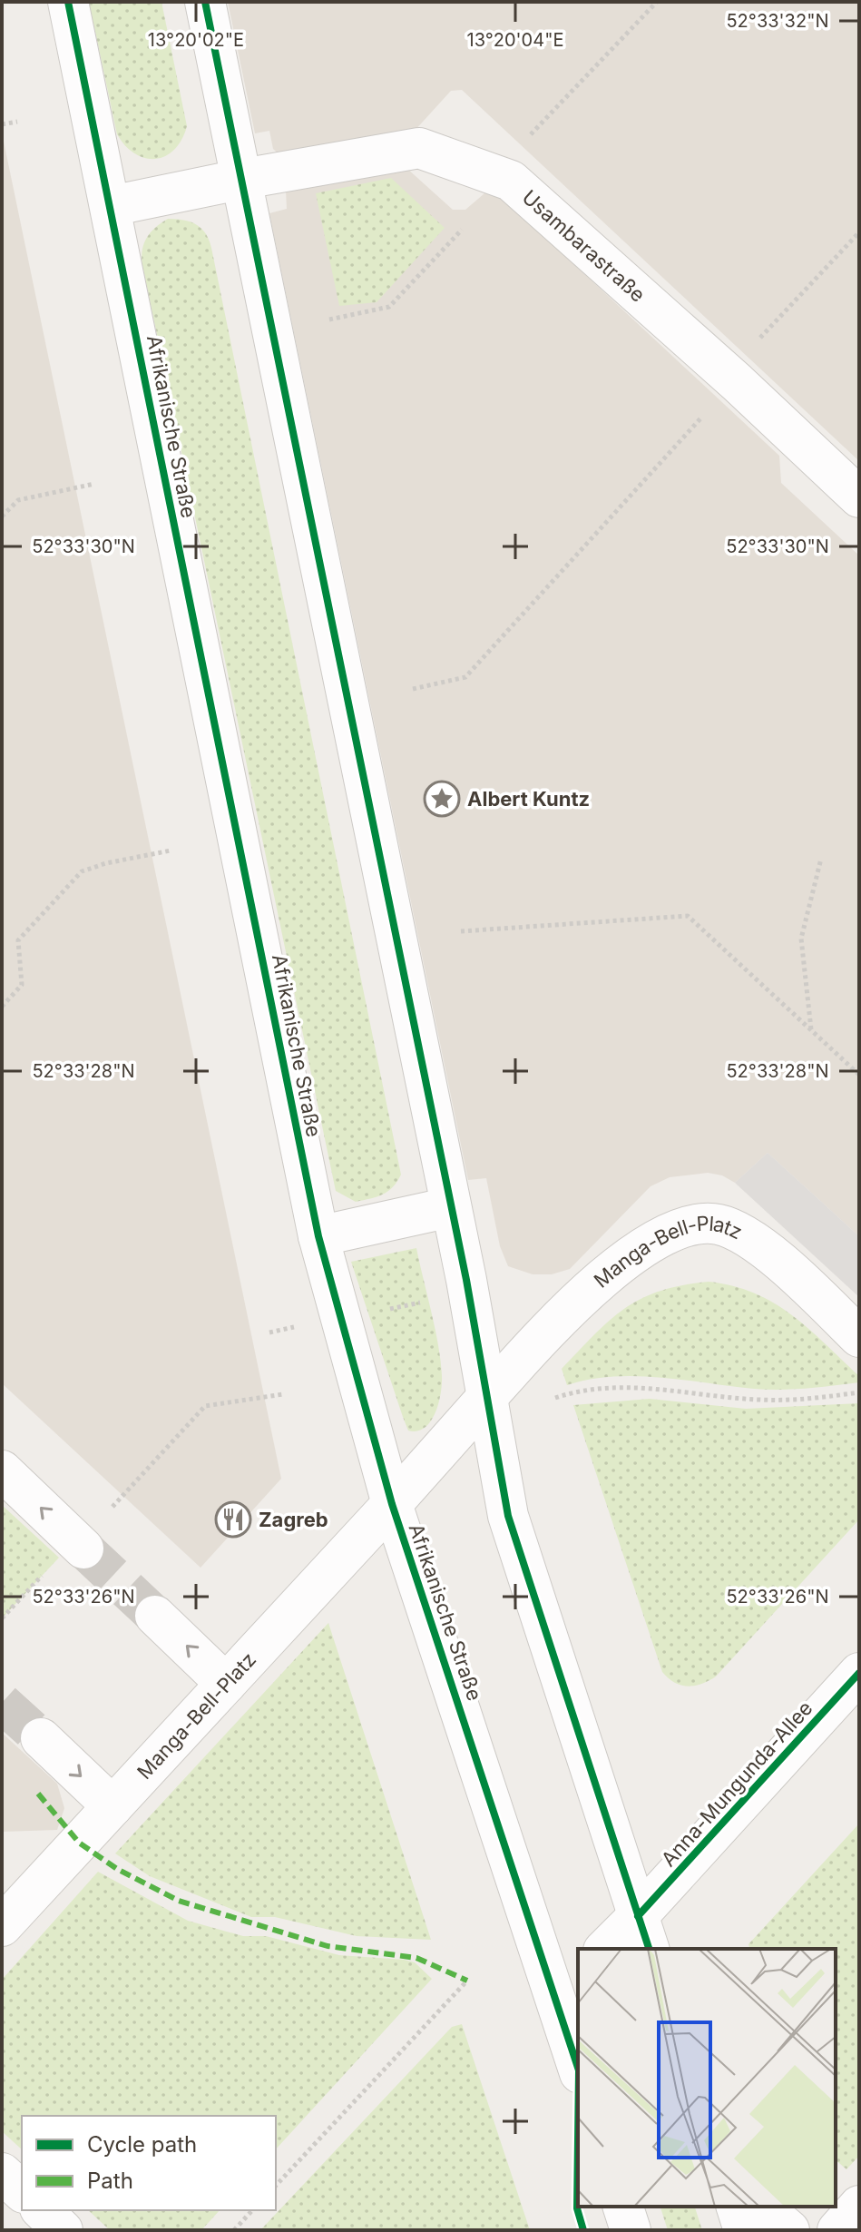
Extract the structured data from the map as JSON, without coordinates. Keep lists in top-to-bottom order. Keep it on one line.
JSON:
{"streets":{"street":["Usambarastraße","Afrikanische Straße","Manga-Bell-Platz","Anna-Mungunda-Allee"]},"crossings":[["Afrikanische Straße","Manga-Bell-Platz"]],"places":{"place":["Albert Kuntz"],"restaurant":["Zagreb"]},"legend":["Cycle path","Path"],"coordinates":["52°33'32\"N","13°20'02\"E","13°20'04\"E","52°33'30\"N","52°33'28\"N","52°33'26\"N"]}
